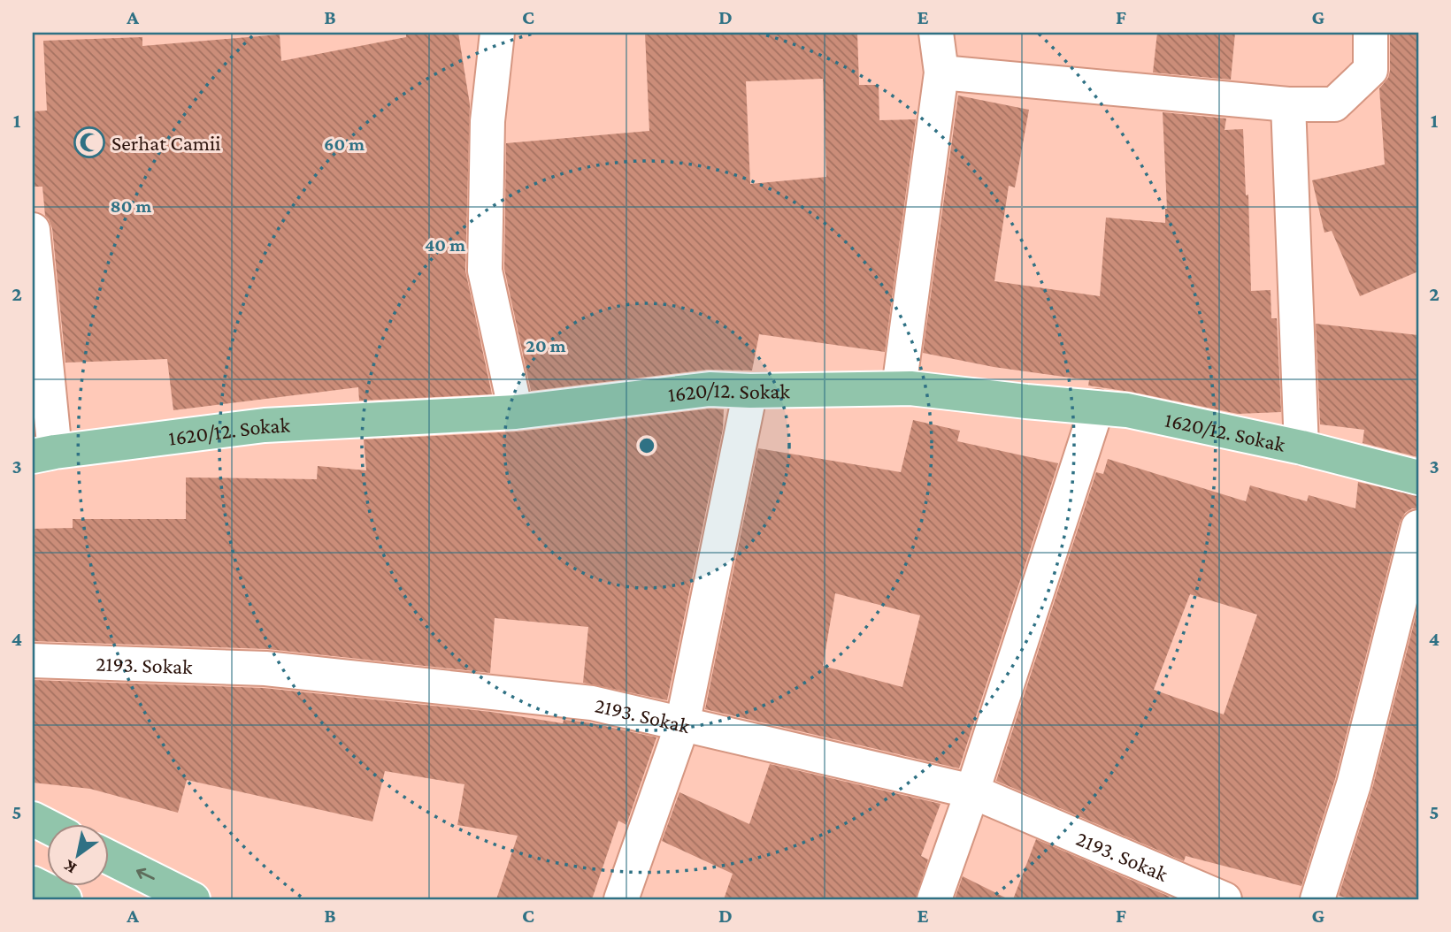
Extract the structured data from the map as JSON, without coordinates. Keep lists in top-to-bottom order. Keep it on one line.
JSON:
{"streets":{"main road":["1620/12. Sokak"],"street":["2193. Sokak"]},"places":{"mosque":["Serhat Camii"]},"north":"bottom left","grid":{"columns":["A","B","C","D","E","F","G"],"rows":["1","2","3","4","5"]},"rings":["60 m","80 m","40 m","20 m"]}
